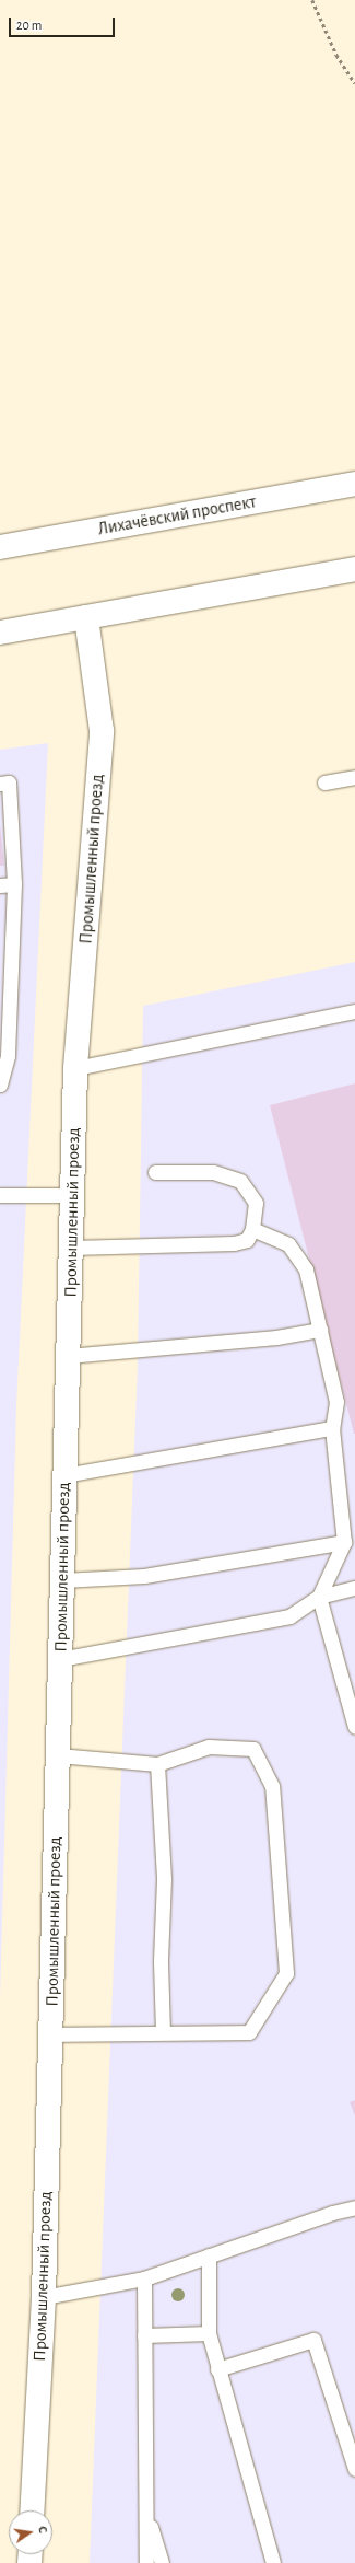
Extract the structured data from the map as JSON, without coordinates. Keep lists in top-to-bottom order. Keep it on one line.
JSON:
{"streets":{"street":["Лихачёвский проспект","Промышленный проезд"]},"scale_bar":"20 m","north":"right"}
